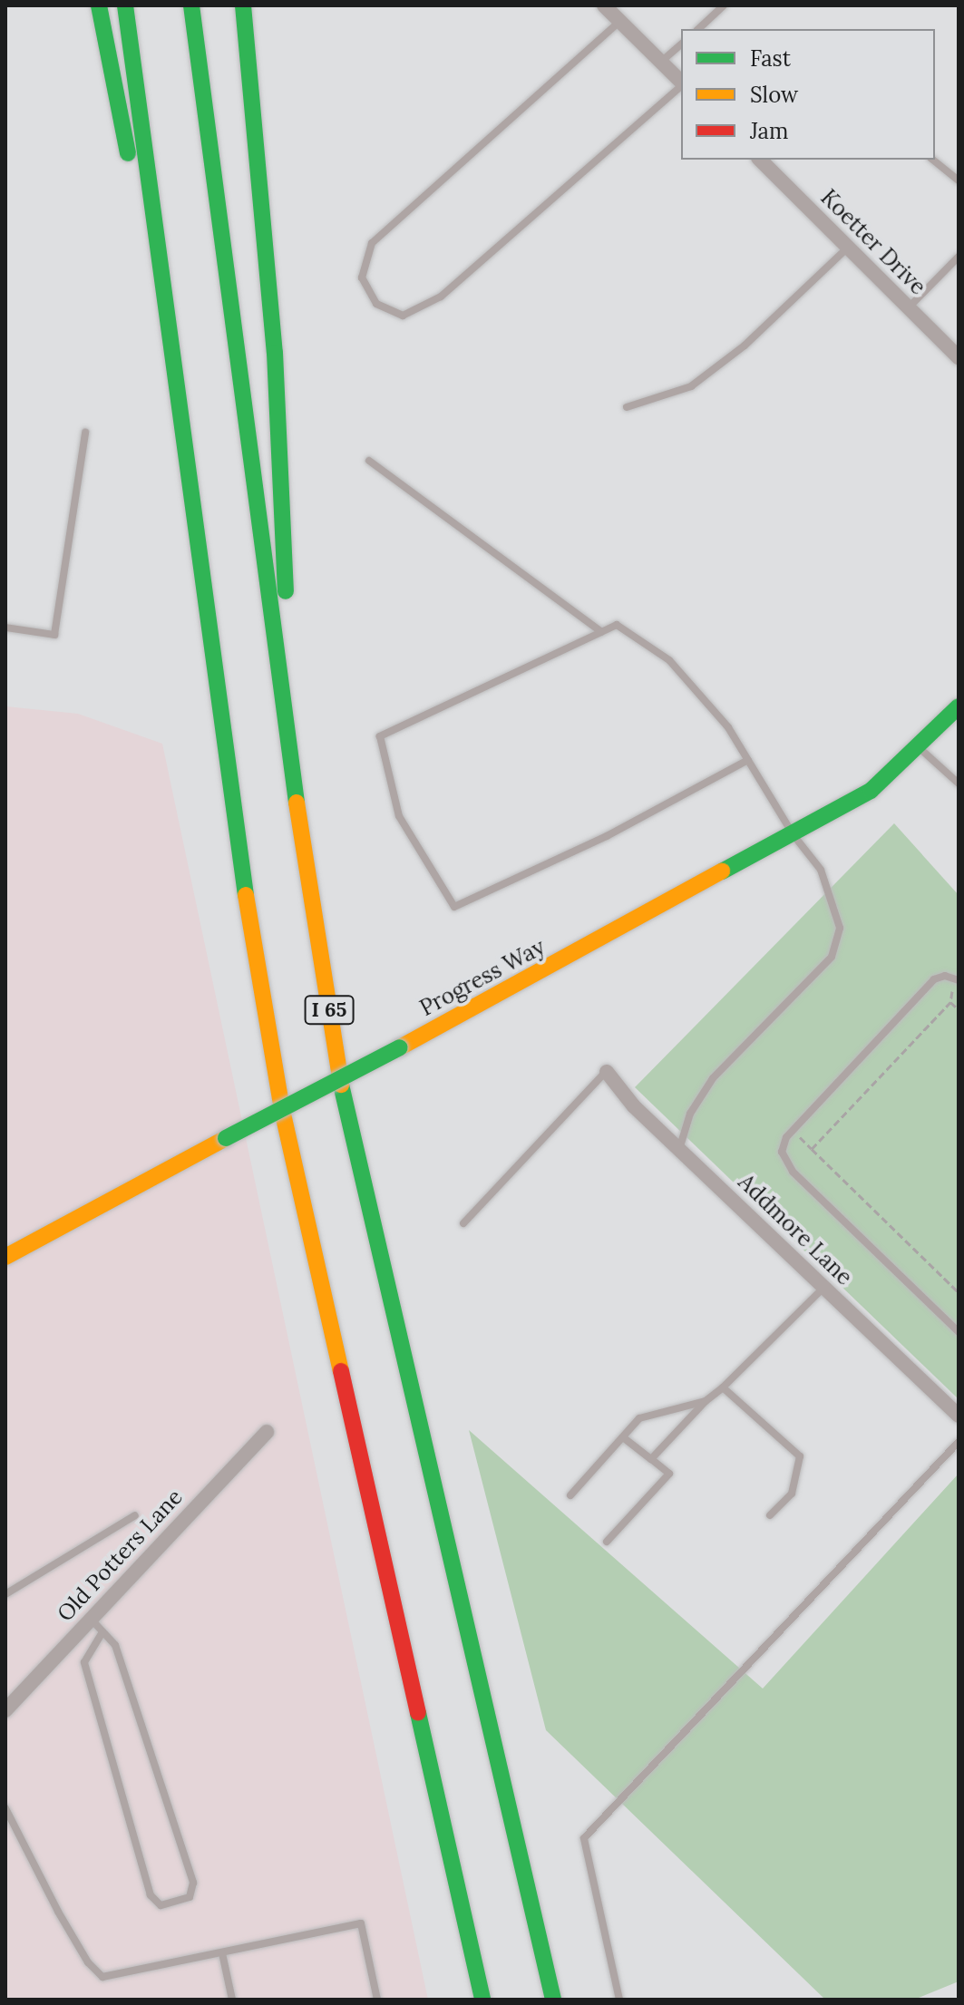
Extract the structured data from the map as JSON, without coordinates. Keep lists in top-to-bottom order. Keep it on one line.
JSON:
{"streets":{"main road":["Progress Way","I 65"],"street":["Koetter Drive","Addmore Lane","Old Potters Lane"]},"legend":["Fast","Slow","Jam"]}
